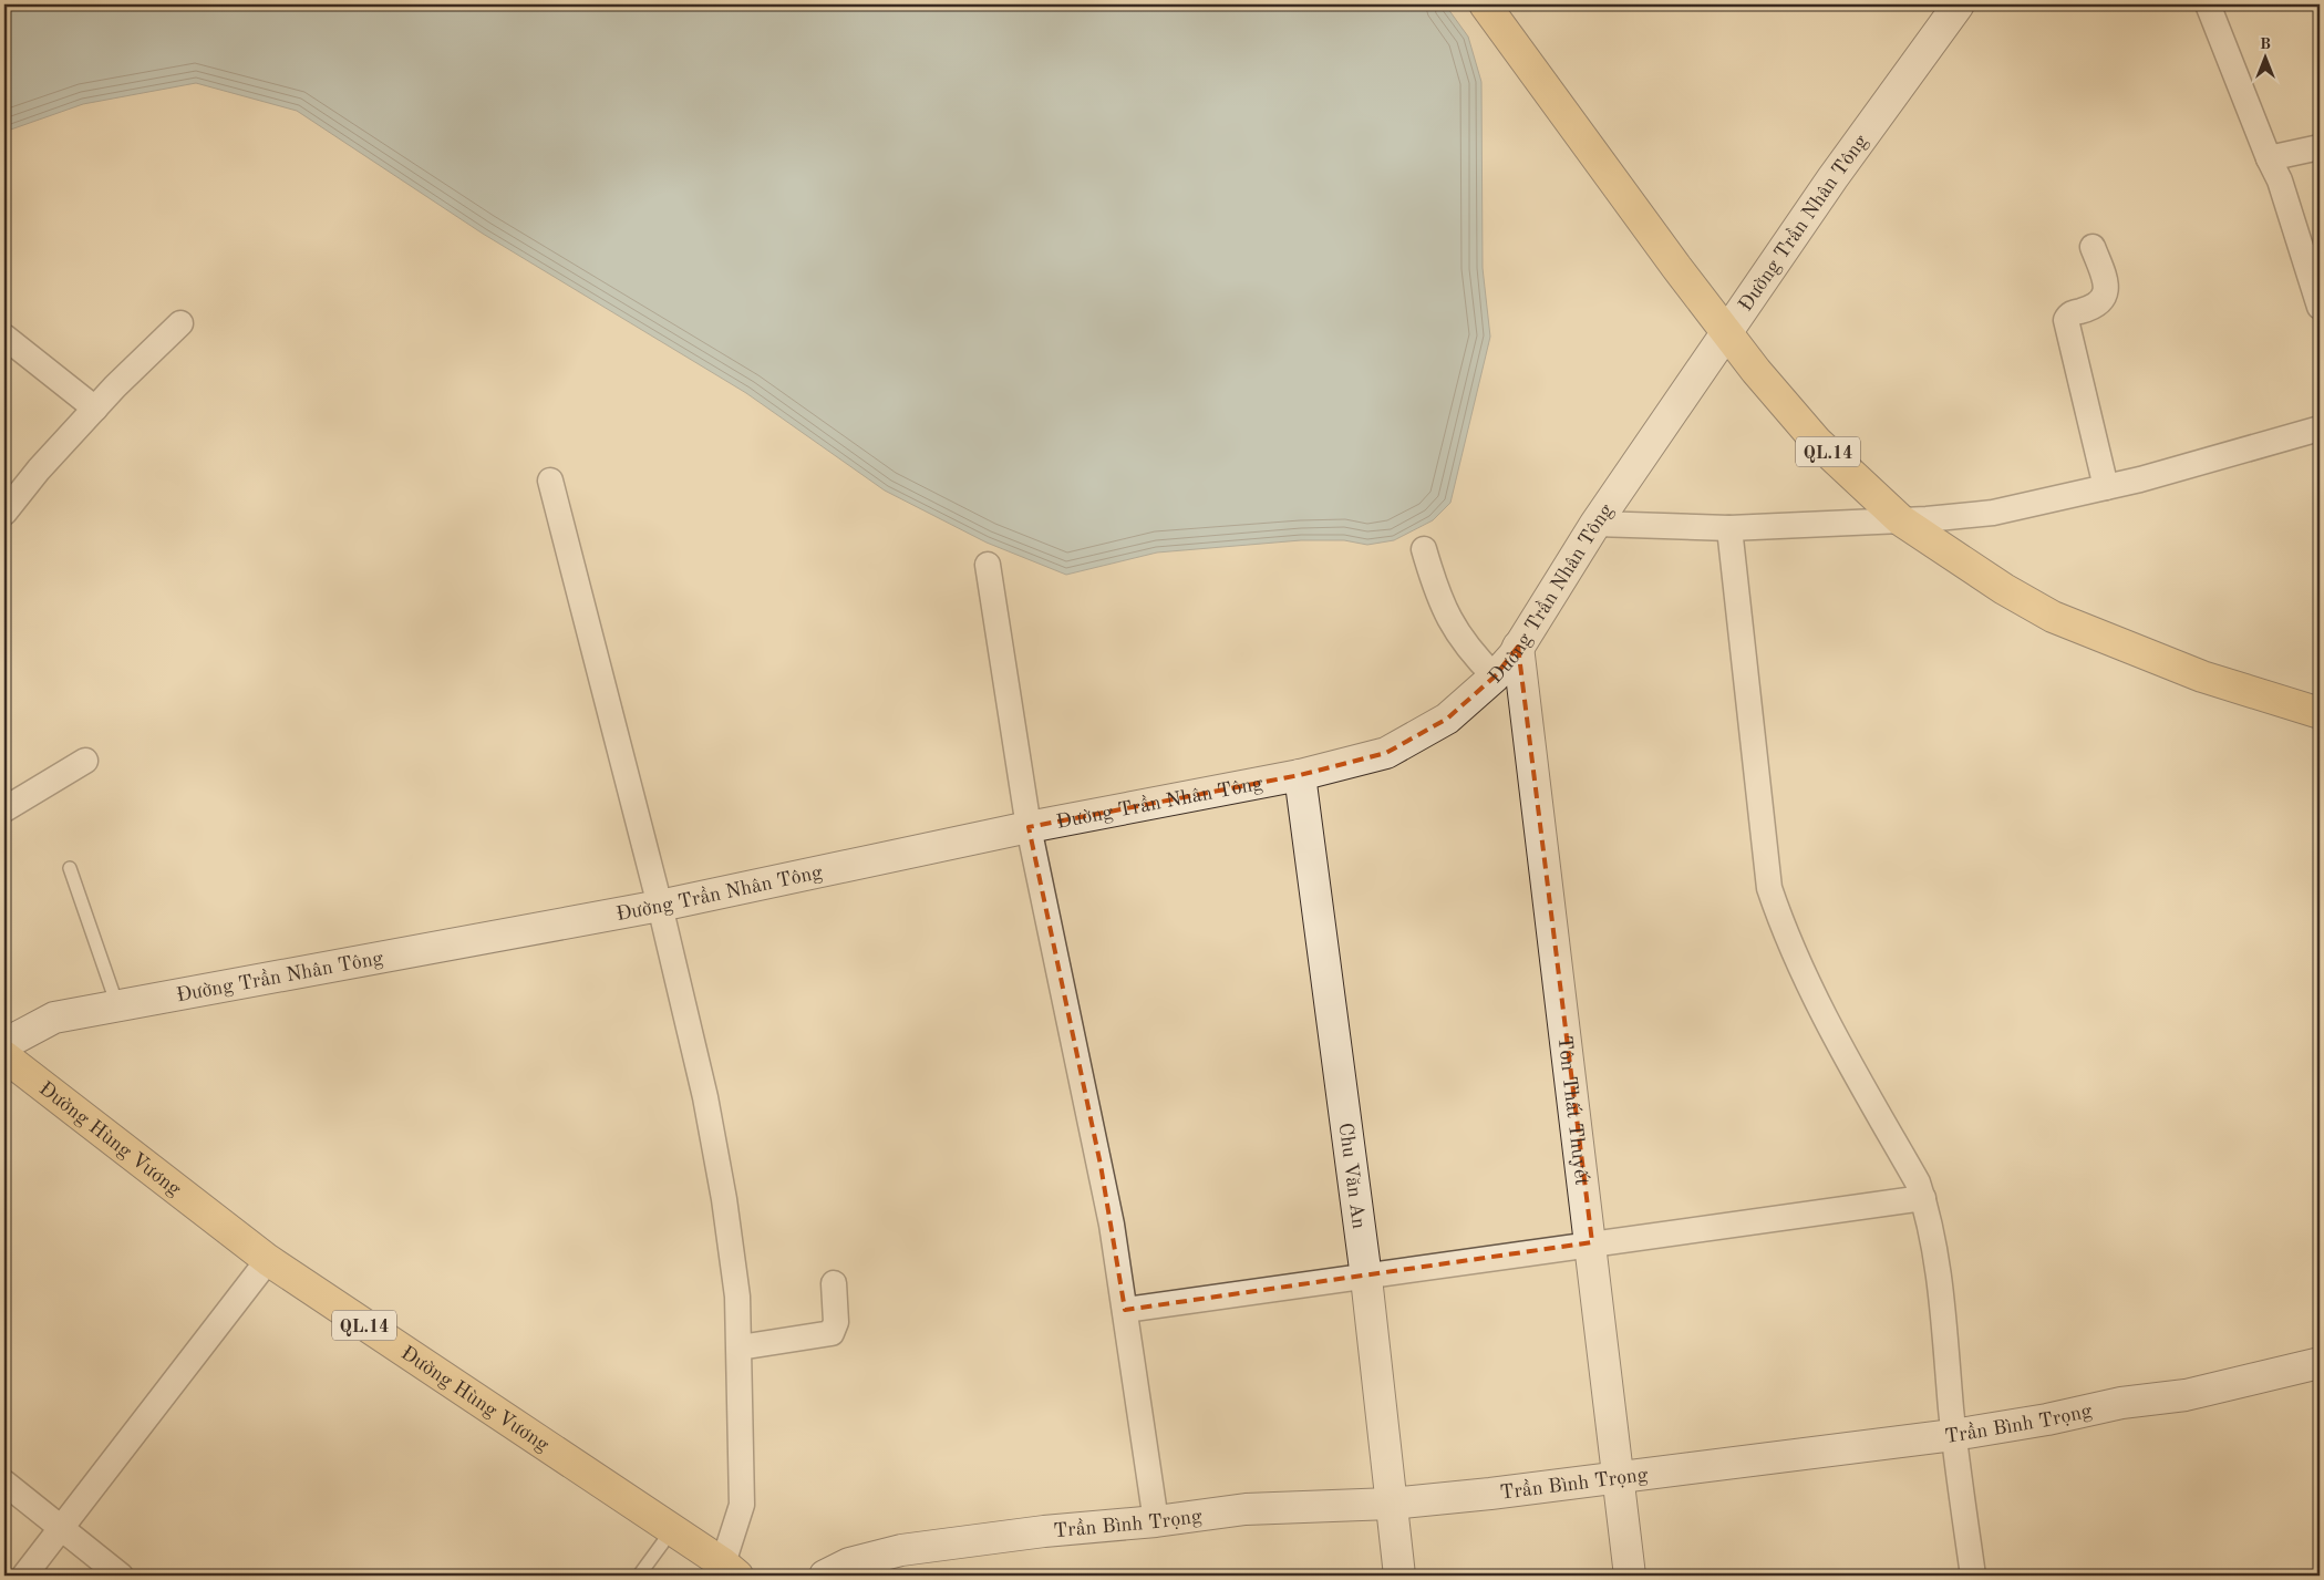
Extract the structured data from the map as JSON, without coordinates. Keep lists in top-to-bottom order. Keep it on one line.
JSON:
{"streets":{"main road":["QL.14","Đường Hùng Vương"],"street":["Đường Trần Nhân Tông","Tôn Thất Thuyết","Chu Văn An","Trần Bình Trọng"]},"crossings":[["Đường Trần Nhân Tông","QL.14"],["Đường Trần Nhân Tông","Tôn Thất Thuyết"],["Đường Trần Nhân Tông","Chu Văn An"],["Tôn Thất Thuyết","Trần Bình Trọng"],["Chu Văn An","Trần Bình Trọng"]],"north":"top"}
